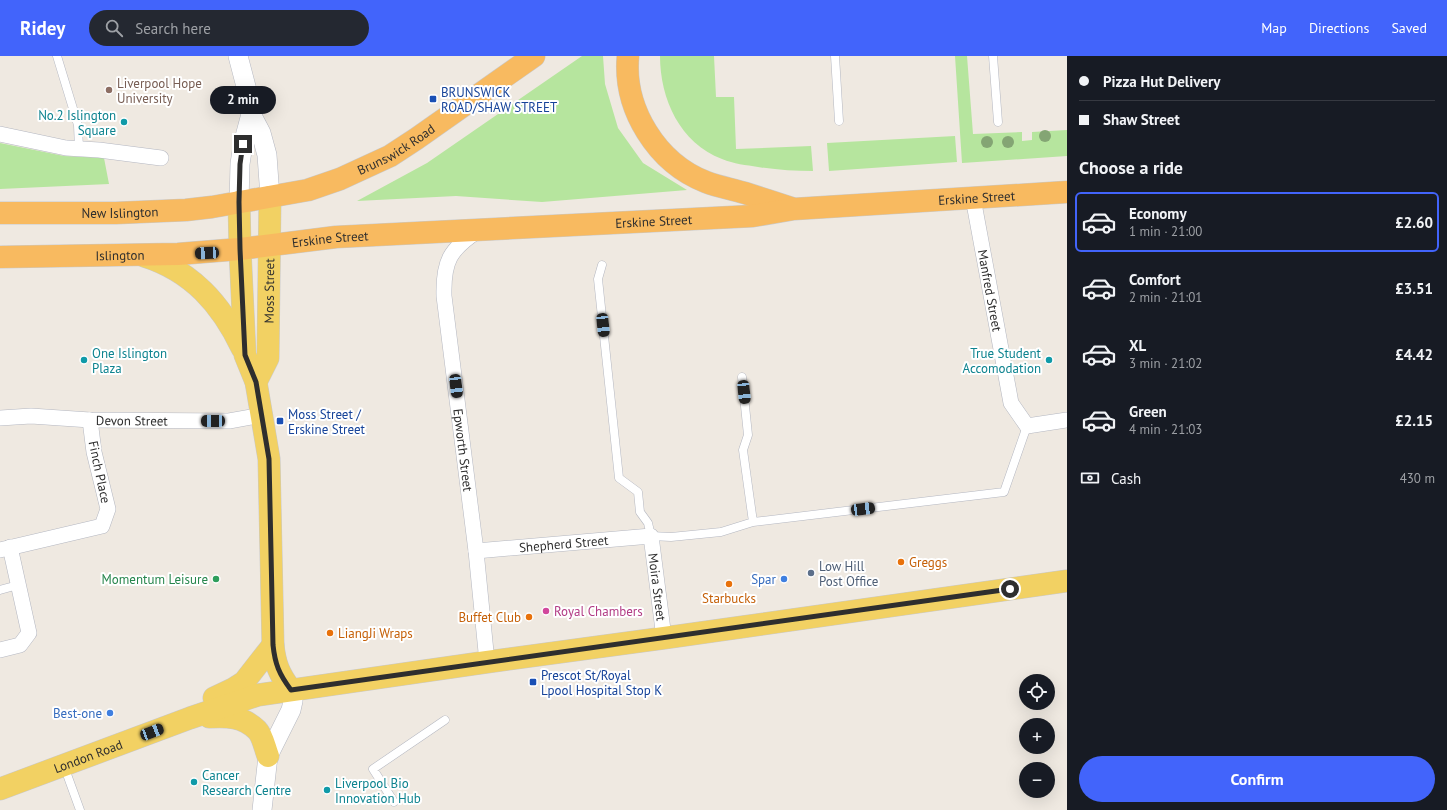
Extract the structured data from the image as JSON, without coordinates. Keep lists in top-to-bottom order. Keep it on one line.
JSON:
{"streets":{"highway":["Brunswick Road","Erskine Street","New Islington","Islington"],"main road":["Moss Street","London Road"],"street":["Manfred Street","Devon Street","Epworth Street","Finch Place","Shepherd Street","Moira Street"]},"crossings":[["Brunswick Road","New Islington"],["Brunswick Road","Moss Street"],["Erskine Street","Islington"],["Erskine Street","Moss Street"],["Erskine Street","Manfred Street"],["Erskine Street","Epworth Street"],["New Islington","Moss Street"],["Islington","Moss Street"],["Moss Street","Devon Street"],["Moss Street","London Road"],["Devon Street","Finch Place"],["Epworth Street","Shepherd Street"],["Epworth Street","London Road"],["Shepherd Street","Moira Street"],["Moira Street","London Road"]],"places":{"other":["Liverpool Hope University","No.2 Islington Square","One Islington Plaza","True Student Accomodation","Greggs","Low Hill Post Office","Momentum Leisure","Spar","Starbucks","Royal Chambers","Buffet Club","LiangJi Wraps","Best-one","Cancer Research Centre","Liverpool Bio Innovation Hub"],"transit":["BRUNSWICK ROAD/SHAW STREET","Moss Street / Erskine Street","Prescot St/Royal Lpool Hospital Stop K"]},"page":{"header":"Ridey","search":"Search here","nav":["Map","Directions","Saved"],"banner":["Pizza Hut Delivery","Shaw Street"],"bubble":"2 min","heading":"Choose a ride","list":[{"name":"Economy","note":"1 min · 21:00","value":"£2.60"},{"name":"Comfort","note":"2 min · 21:01","value":"£3.51"},{"name":"XL","note":"3 min · 21:02","value":"£4.42"},{"name":"Green","note":"4 min · 21:03","value":"£2.15"}],"pay":["Cash","430 m"],"map_buttons":["+","−"],"buttons":"Confirm"}}
